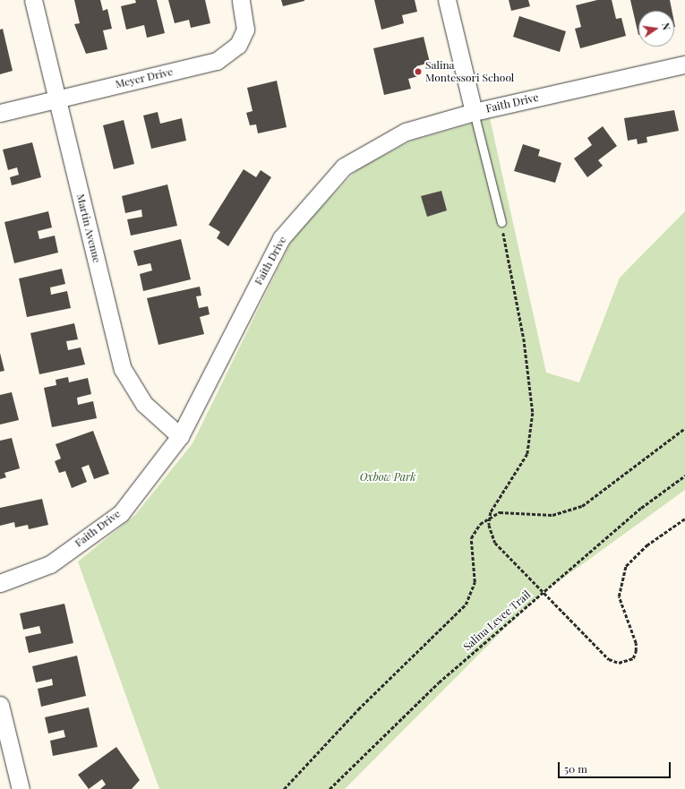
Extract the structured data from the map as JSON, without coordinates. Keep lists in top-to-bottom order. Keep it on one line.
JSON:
{"streets":{"street":["Meyer Drive","Faith Drive","Martin Avenue"],"path":["Salina Levee Trail"]},"crossings":[["Meyer Drive","Martin Avenue"],["Faith Drive","Martin Avenue"]],"parks":["Oxbow Park"],"places":["Salina Montessori School"],"scale_bar":"50 m","north":"right"}
